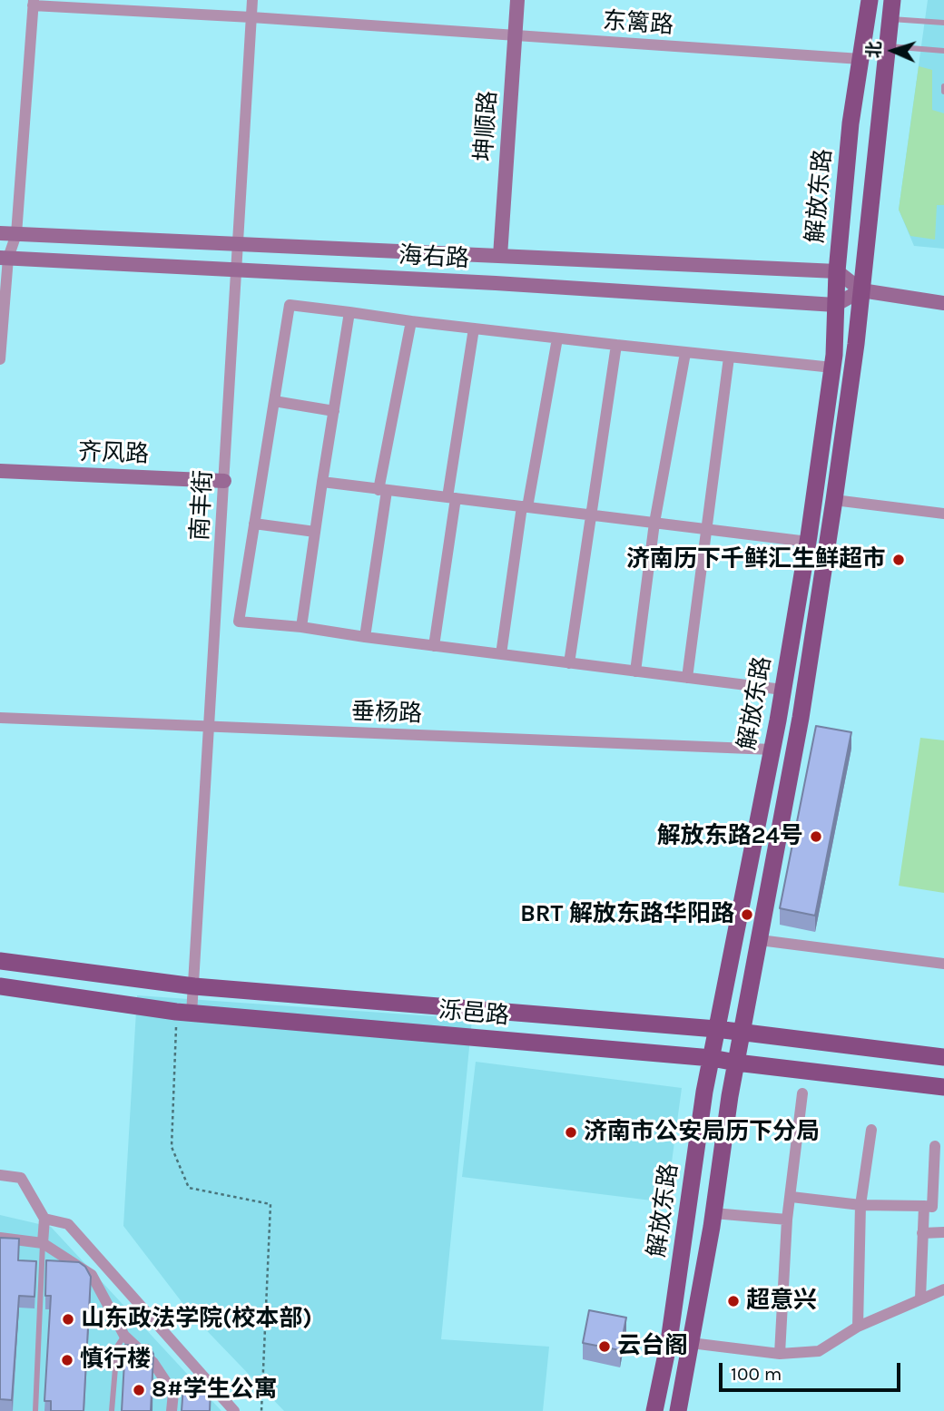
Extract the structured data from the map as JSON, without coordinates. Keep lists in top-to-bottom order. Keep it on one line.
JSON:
{"streets":{"main road":["坤顺路","解放东路","海右路","齐风路","泺邑路"],"street":["东篱路","南丰街","垂杨路"]},"crossings":[["东篱路","坤顺路"],["东篱路","解放东路"],["东篱路","南丰街"],["坤顺路","海右路"],["解放东路","海右路"],["解放东路","垂杨路"],["解放东路","泺邑路"],["海右路","南丰街"],["齐风路","南丰街"],["南丰街","垂杨路"],["南丰街","泺邑路"]],"places":["济南历下千鲜汇生鲜超市","解放东路24号","BRT 解放东路华阳路","济南市公安局历下分局","超意兴","山东政法学院(校本部)","云台阁","慎行楼","8#学生公寓"],"scale_bar":"100 m","north":"left"}
